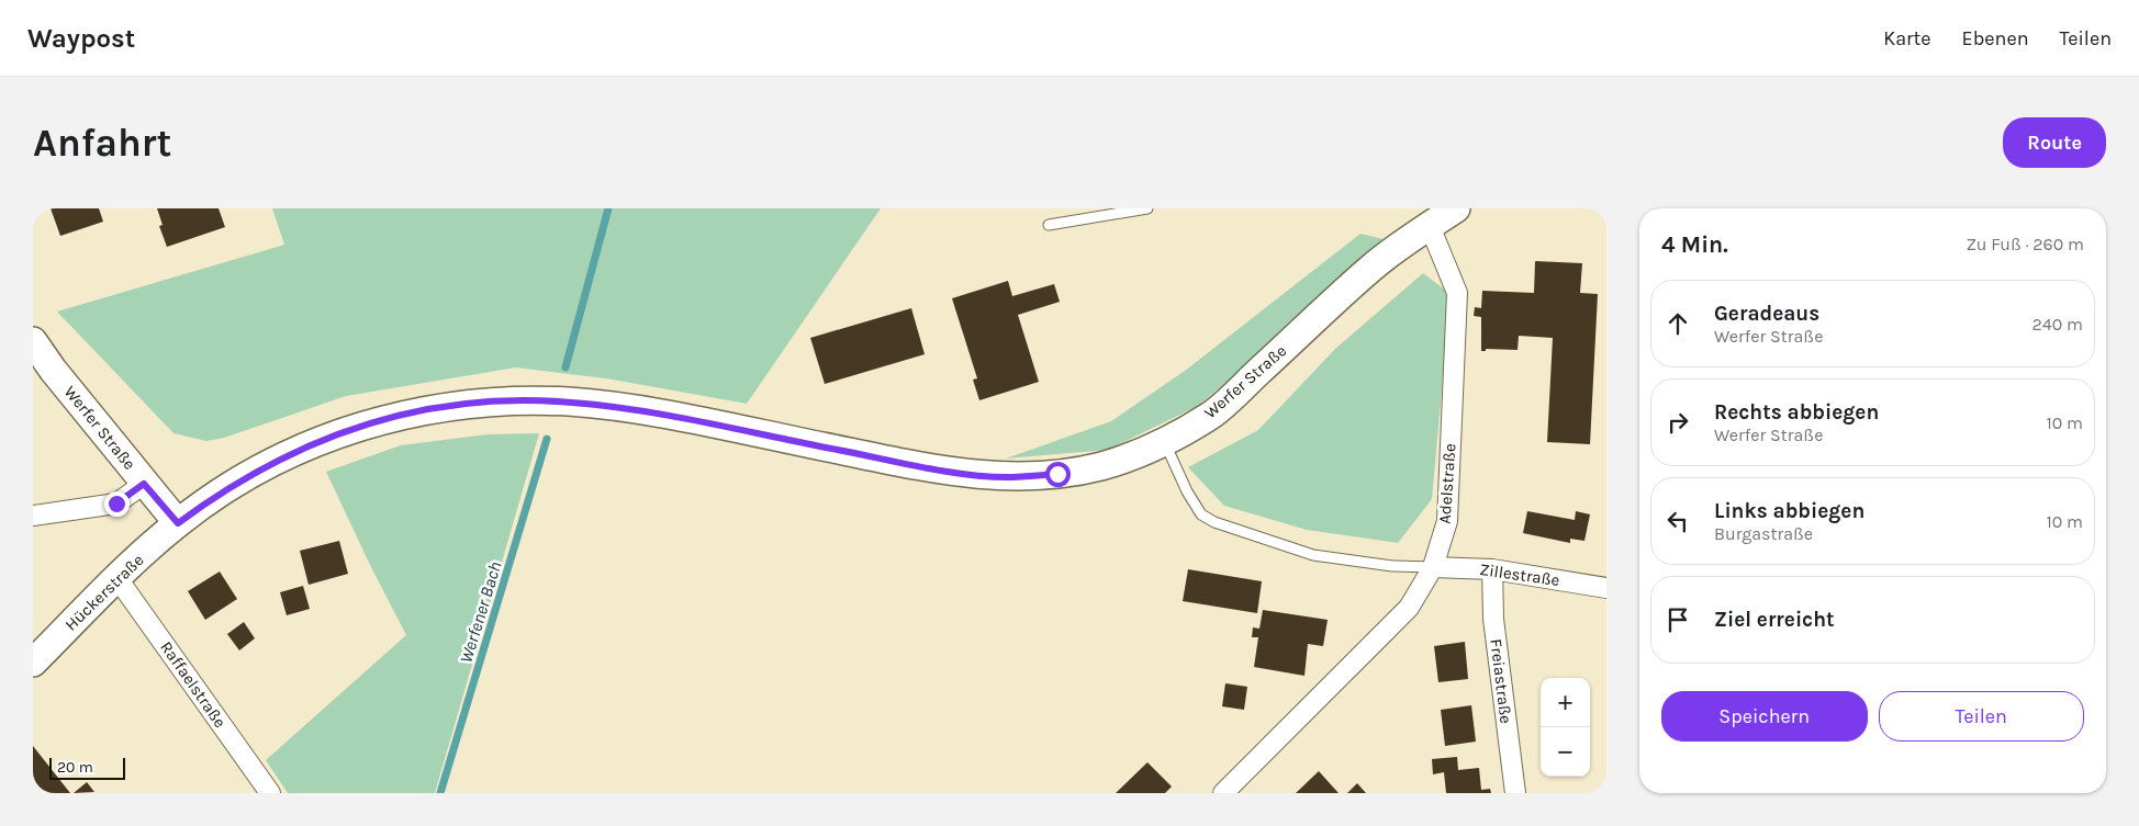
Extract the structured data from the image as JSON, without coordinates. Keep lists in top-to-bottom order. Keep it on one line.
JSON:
{"streets":{"street":["Werfer Straße","Adelstraße","Zillestraße","Hückerstraße","Freiastraße","Raffaelstraße"]},"crossings":[["Werfer Straße","Adelstraße"],["Werfer Straße","Hückerstraße"],["Adelstraße","Zillestraße"],["Zillestraße","Freiastraße"],["Hückerstraße","Raffaelstraße"]],"water":["Werfener Bach"],"scale_bar":"20 m","page":{"header":"Waypost","nav":["Karte","Ebenen","Teilen"],"buttons":["Route",["Speichern","Teilen"]],"title":"Anfahrt","heading":["4 Min.","Zu Fuß · 260 m"],"list":[["Geradeaus","Werfer Straße","240 m"],["Rechts abbiegen","Werfer Straße","10 m"],["Links abbiegen","Burgastraße","10 m"],"Ziel erreicht"],"map_buttons":["+","−"],"scale":"20 m"}}
